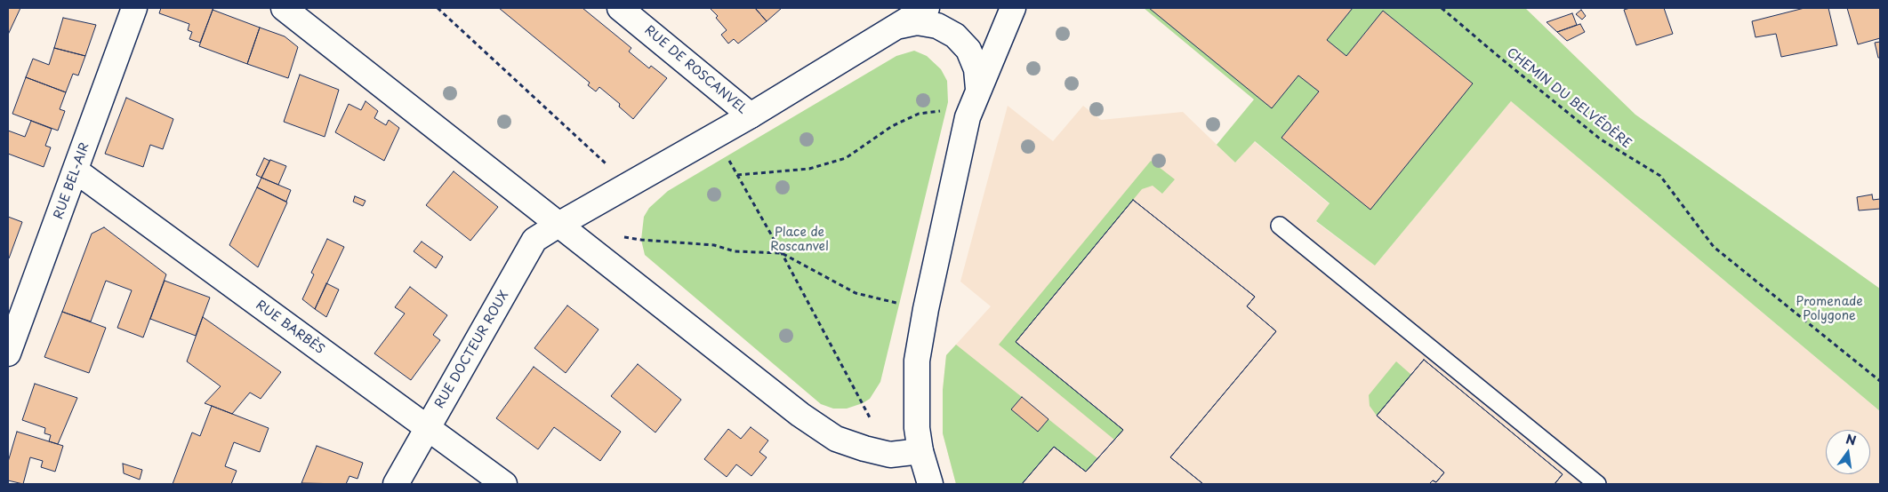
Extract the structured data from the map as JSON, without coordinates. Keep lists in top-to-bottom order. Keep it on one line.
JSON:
{"streets":{"street":["RUE DE ROSCANVEL","RUE BEL-AIR","RUE BARBÈS","RUE DOCTEUR ROUX"],"path":["CHEMIN DU BELVÉDÈRE"]},"crossings":[["RUE BEL-AIR","RUE BARBÈS"],["RUE BARBÈS","RUE DOCTEUR ROUX"]],"parks":["Place de Roscanvel","Promenade Polygone"],"north":"top"}
